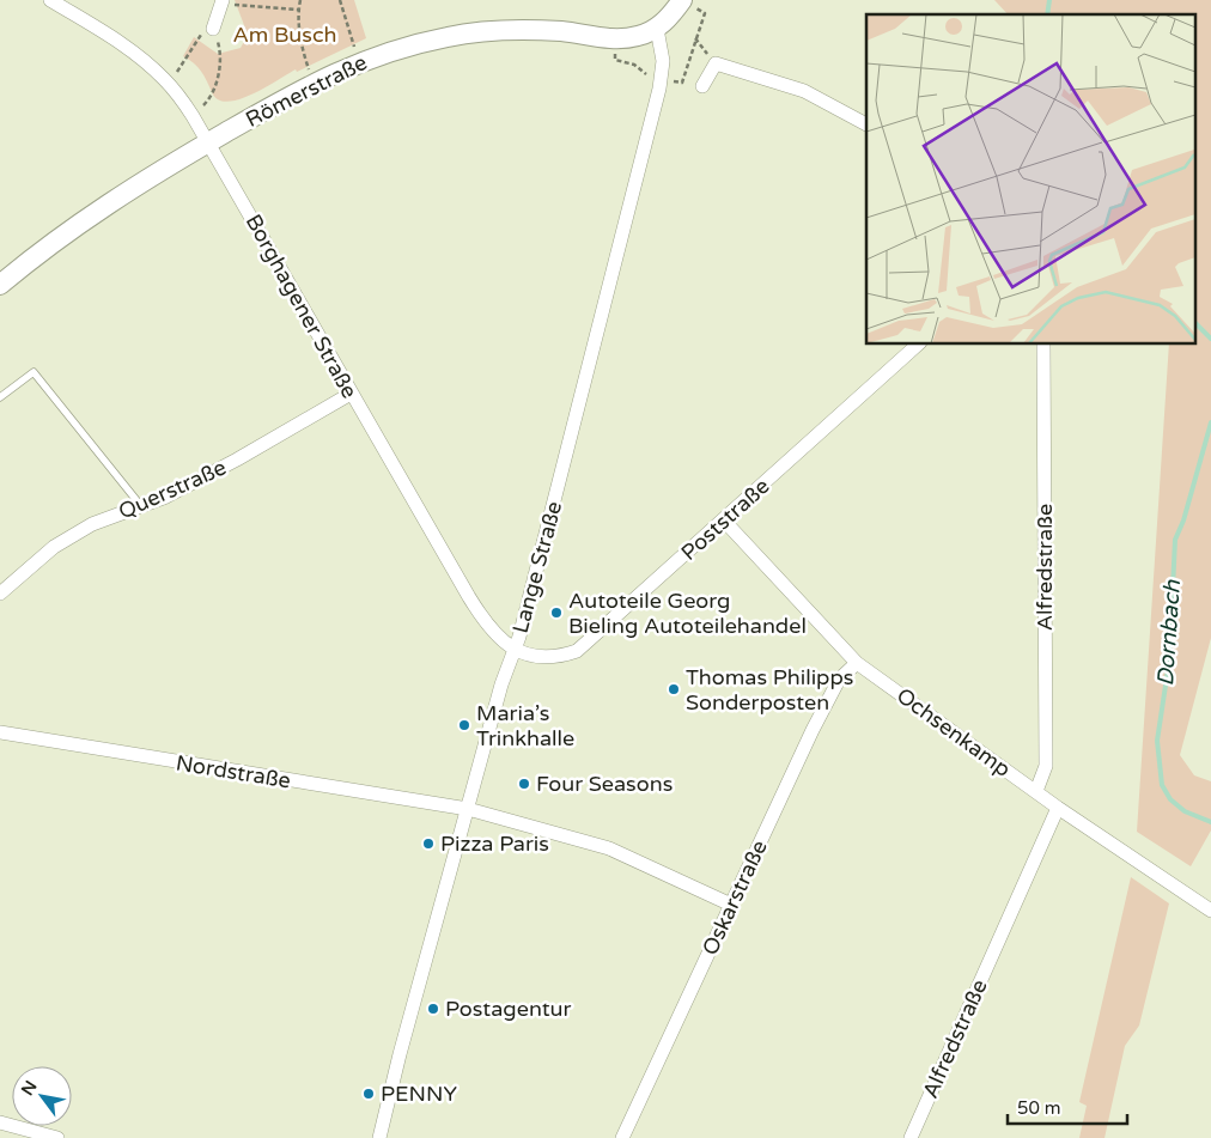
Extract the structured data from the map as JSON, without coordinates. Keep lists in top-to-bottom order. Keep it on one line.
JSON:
{"streets":{"main road":["Römerstraße"],"street":["Borghagener Straße","Querstraße","Poststraße","Lange Straße","Alfredstraße","Ochsenkamp","Nordstraße","Oskarstraße"]},"crossings":[["Römerstraße","Borghagener Straße"],["Römerstraße","Lange Straße"],["Borghagener Straße","Querstraße"],["Borghagener Straße","Poststraße"],["Borghagener Straße","Lange Straße"],["Poststraße","Lange Straße"],["Poststraße","Ochsenkamp"],["Lange Straße","Nordstraße"],["Alfredstraße","Ochsenkamp"],["Ochsenkamp","Oskarstraße"],["Nordstraße","Oskarstraße"]],"water":["Dornbach"],"parks":["Am Busch"],"places":["Autoteile Georg Bieling Autoteilehandel","Thomas Philipps Sonderposten","Maria’s Trinkhalle","Four Seasons","Pizza Paris","Postagentur","PENNY"],"scale_bar":"50 m","north":"top left"}
